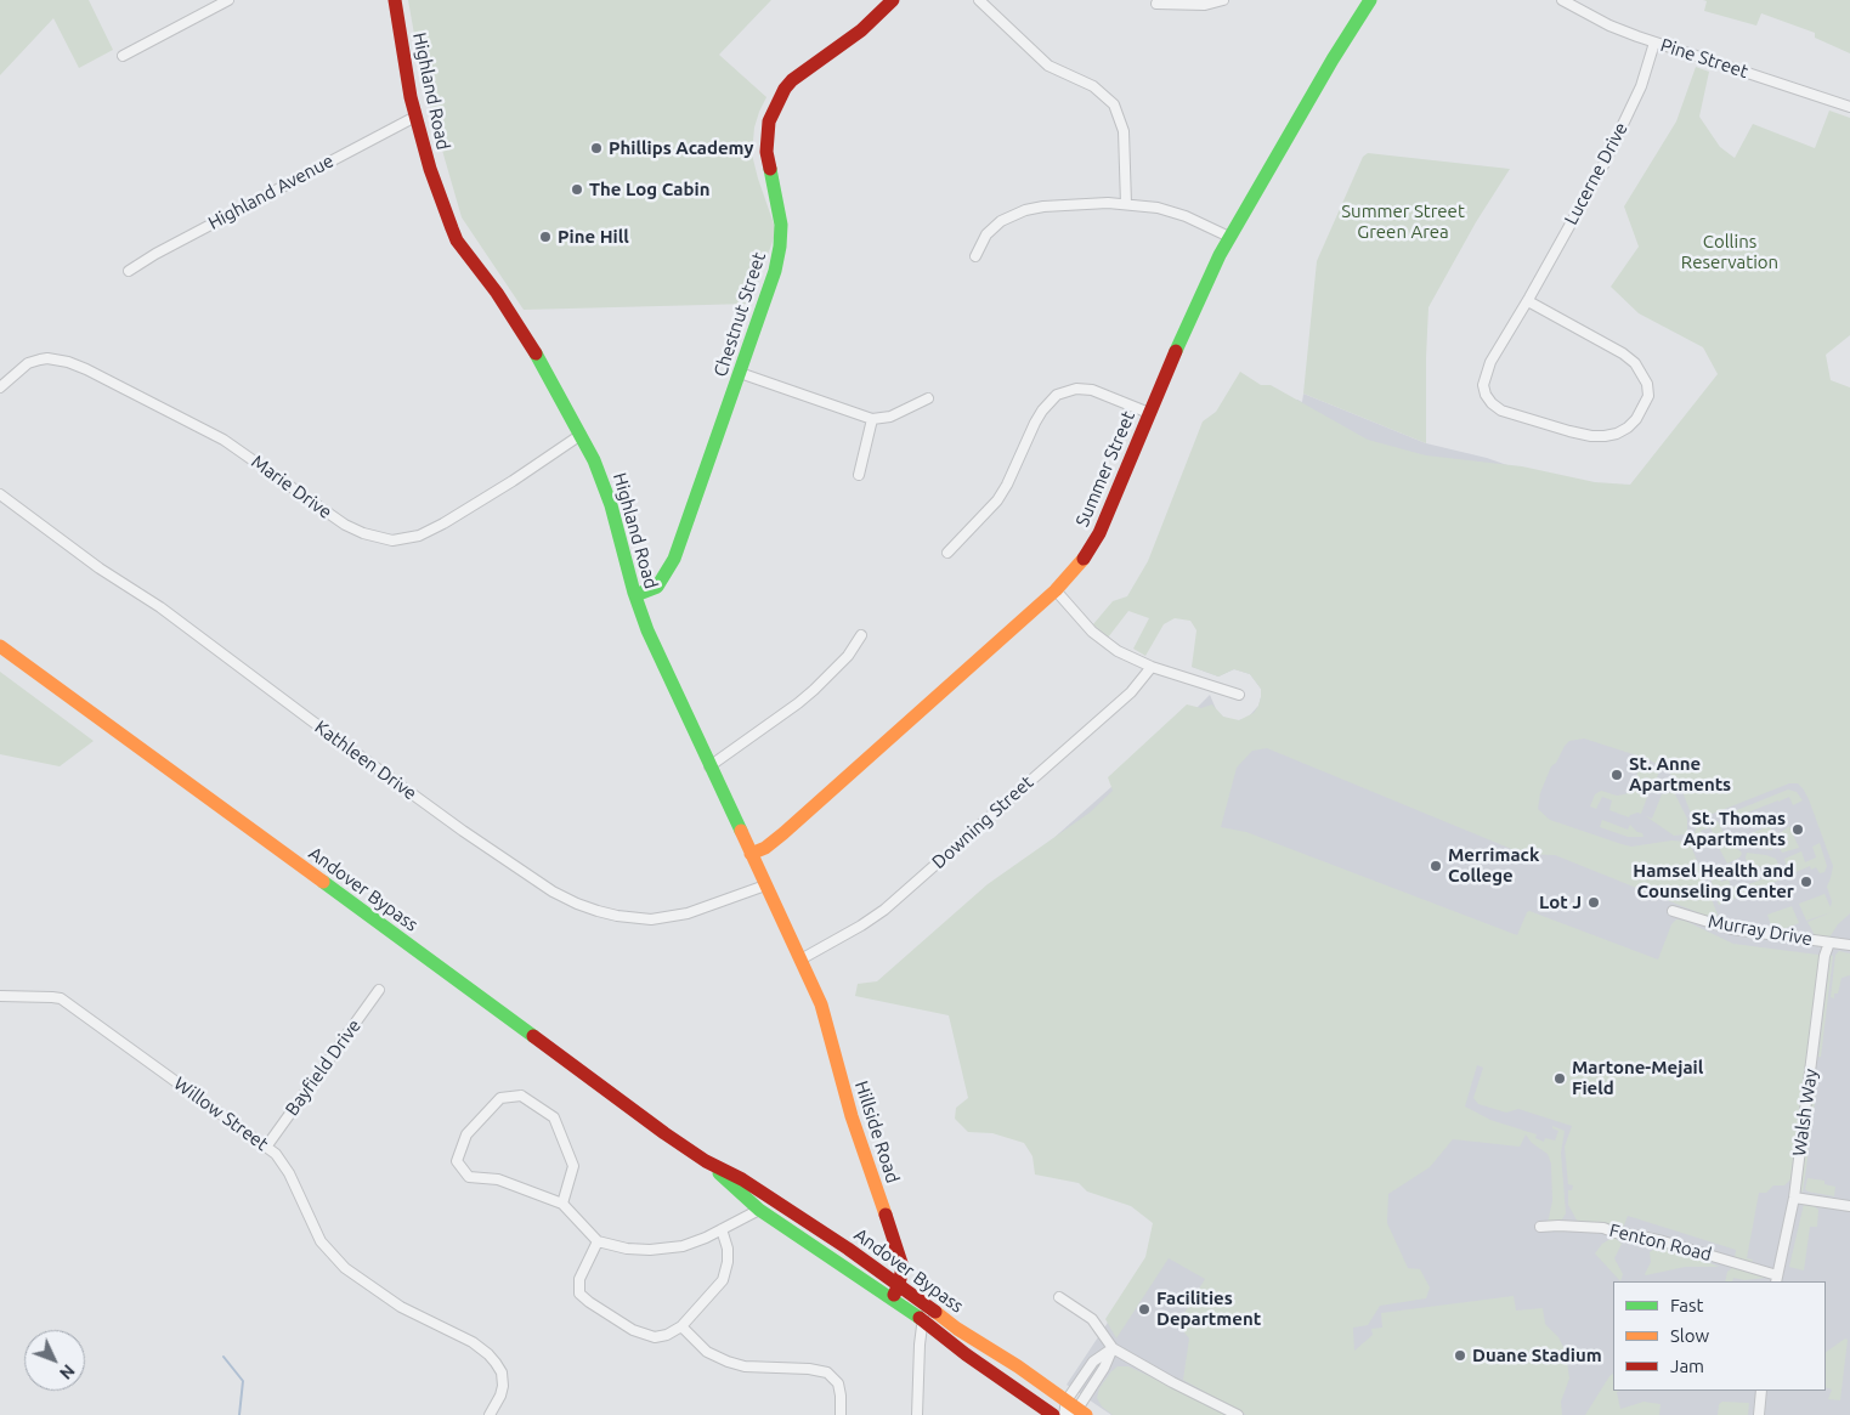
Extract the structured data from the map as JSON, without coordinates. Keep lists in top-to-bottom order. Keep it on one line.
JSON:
{"streets":{"street":["Pine Street","Highland Road","Lucerne Drive","Highland Avenue","Chestnut Street","Summer Street","Marie Drive","Kathleen Drive","Downing Street","Andover Bypass","Murray Drive","Bayfield Drive","Walsh Way","Willow Street","Hillside Road","Fenton Road"]},"crossings":[["Pine Street","Lucerne Drive"],["Highland Road","Highland Avenue"],["Highland Road","Chestnut Street"],["Highland Road","Summer Street"],["Highland Road","Marie Drive"],["Highland Road","Kathleen Drive"],["Highland Road","Downing Street"],["Highland Road","Hillside Road"],["Andover Bypass","Hillside Road"],["Murray Drive","Walsh Way"],["Bayfield Drive","Willow Street"],["Walsh Way","Fenton Road"]],"parks":["Summer Street Green Area","Collins Reservation"],"places":["Phillips Academy","The Log Cabin","Pine Hill","St. Anne Apartments","St. Thomas Apartments","Merrimack College","Hamsel Health and Counseling Center","Lot J","Martone-Mejail Field","Facilities Department","Duane Stadium"],"legend":["Fast","Slow","Jam"],"north":"bottom right"}
